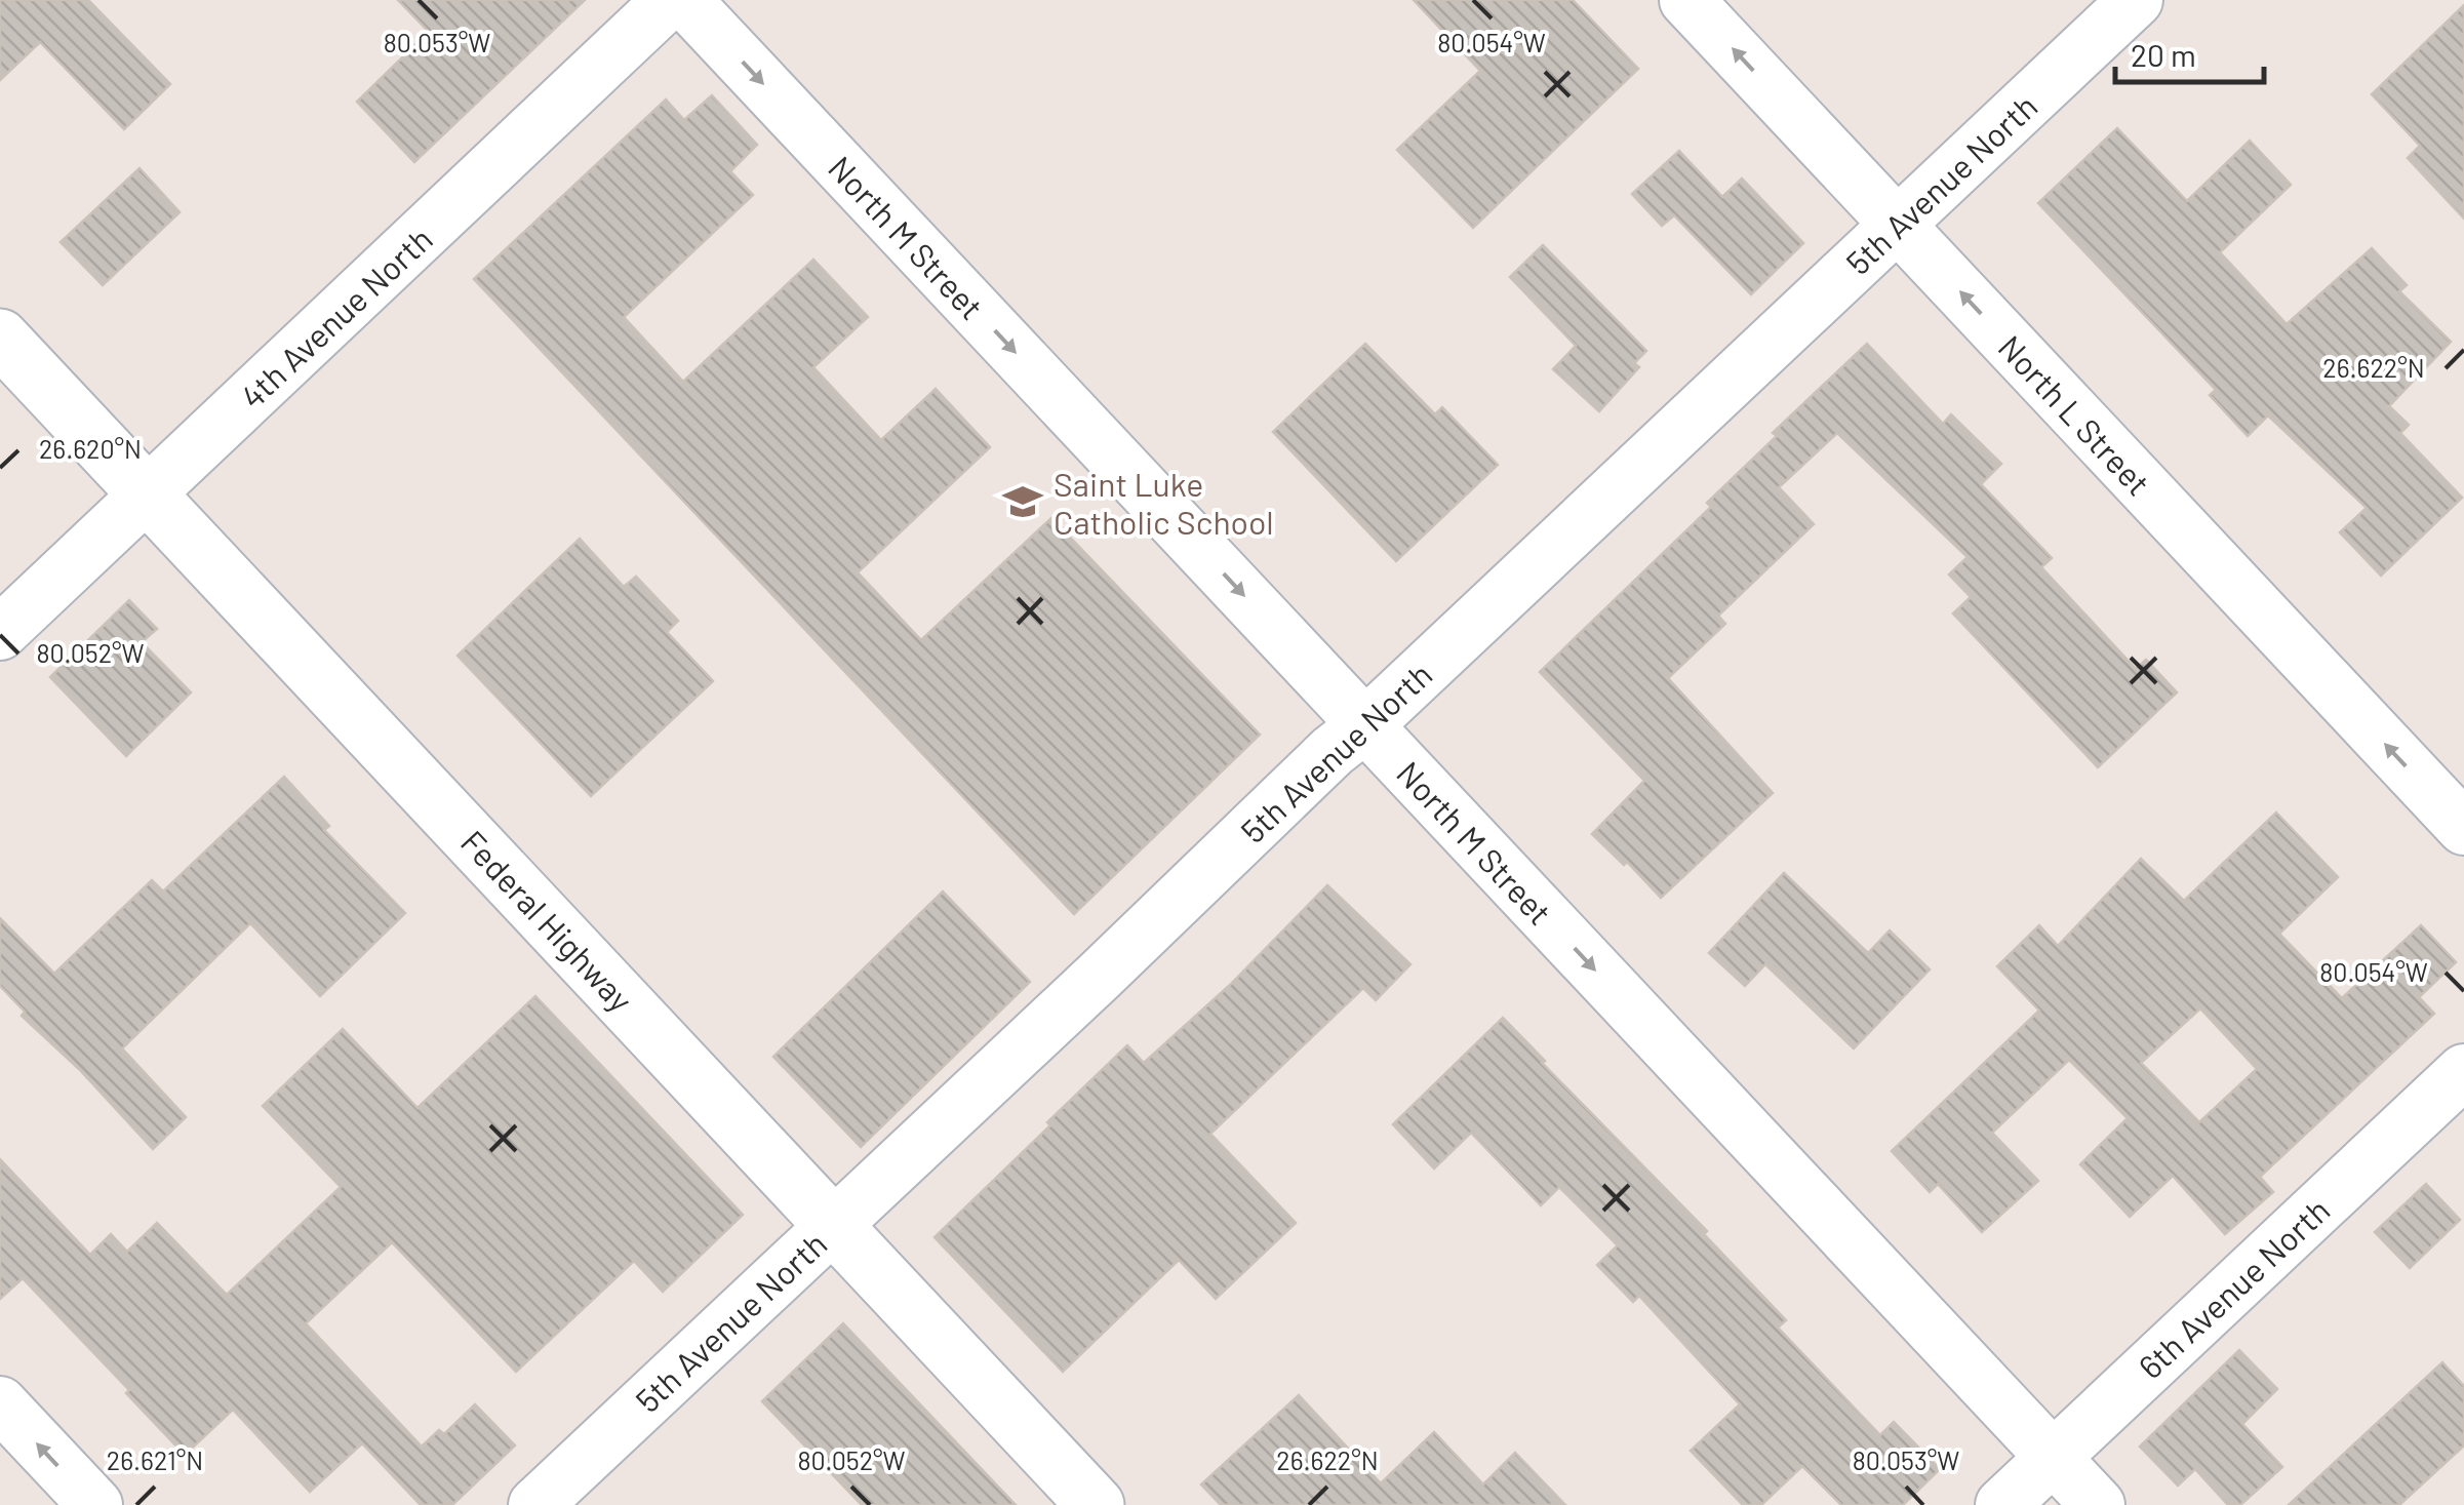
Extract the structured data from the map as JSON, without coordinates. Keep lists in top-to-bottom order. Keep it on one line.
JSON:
{"streets":{"main road":["Federal Highway"],"street":["5th Avenue North","North M Street","4th Avenue North","North L Street","6th Avenue North"]},"crossings":[["5th Avenue North","North M Street"],["5th Avenue North","North L Street"],["5th Avenue North","Federal Highway"],["North M Street","6th Avenue North"],["4th Avenue North","Federal Highway"]],"one_way":["North M Street","North L Street"],"places":{"school or university":["Saint Luke Catholic School"]},"scale_bar":"20 m","coordinates":["80.053°W","80.054°W","26.622°N","26.620°N","80.052°W","26.621°N"]}
